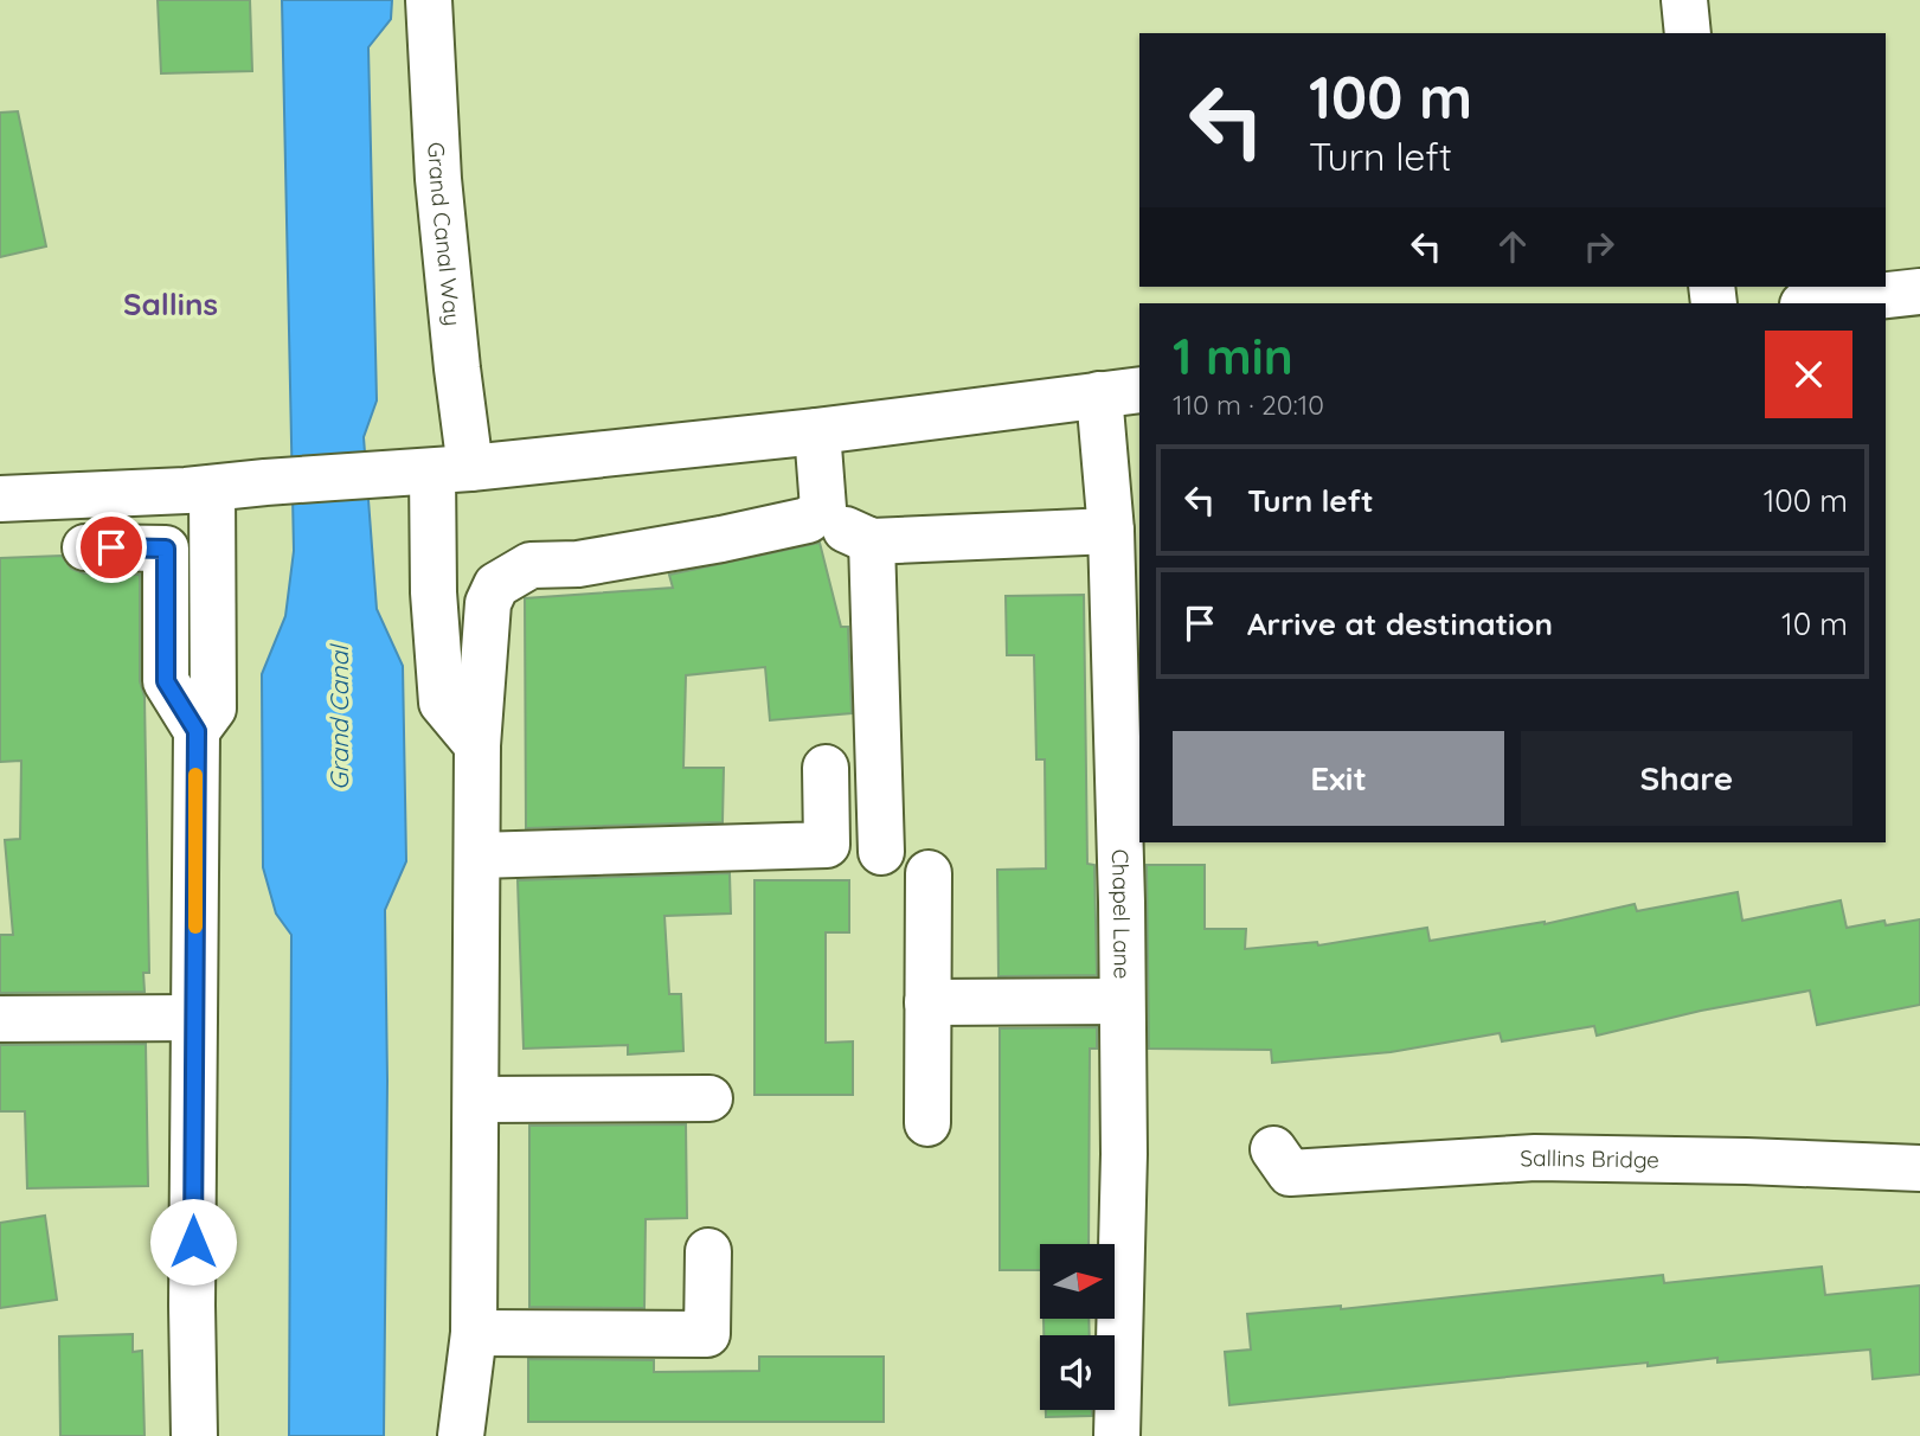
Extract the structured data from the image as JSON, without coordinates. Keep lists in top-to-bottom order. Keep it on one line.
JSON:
{"streets":{"street":["Grand Canal Way","Chapel Lane","Sallins Bridge"]},"districts":["Sallins"],"water":["Grand Canal"],"north":"right","page":{"turn":["100 m","Turn left"],"heading":["1 min","110 m · 20:10"],"list":[{"name":"Turn left","value":"100 m"},{"name":"Arrive at destination","value":"10 m"}],"buttons":["Exit","Share"]}}
